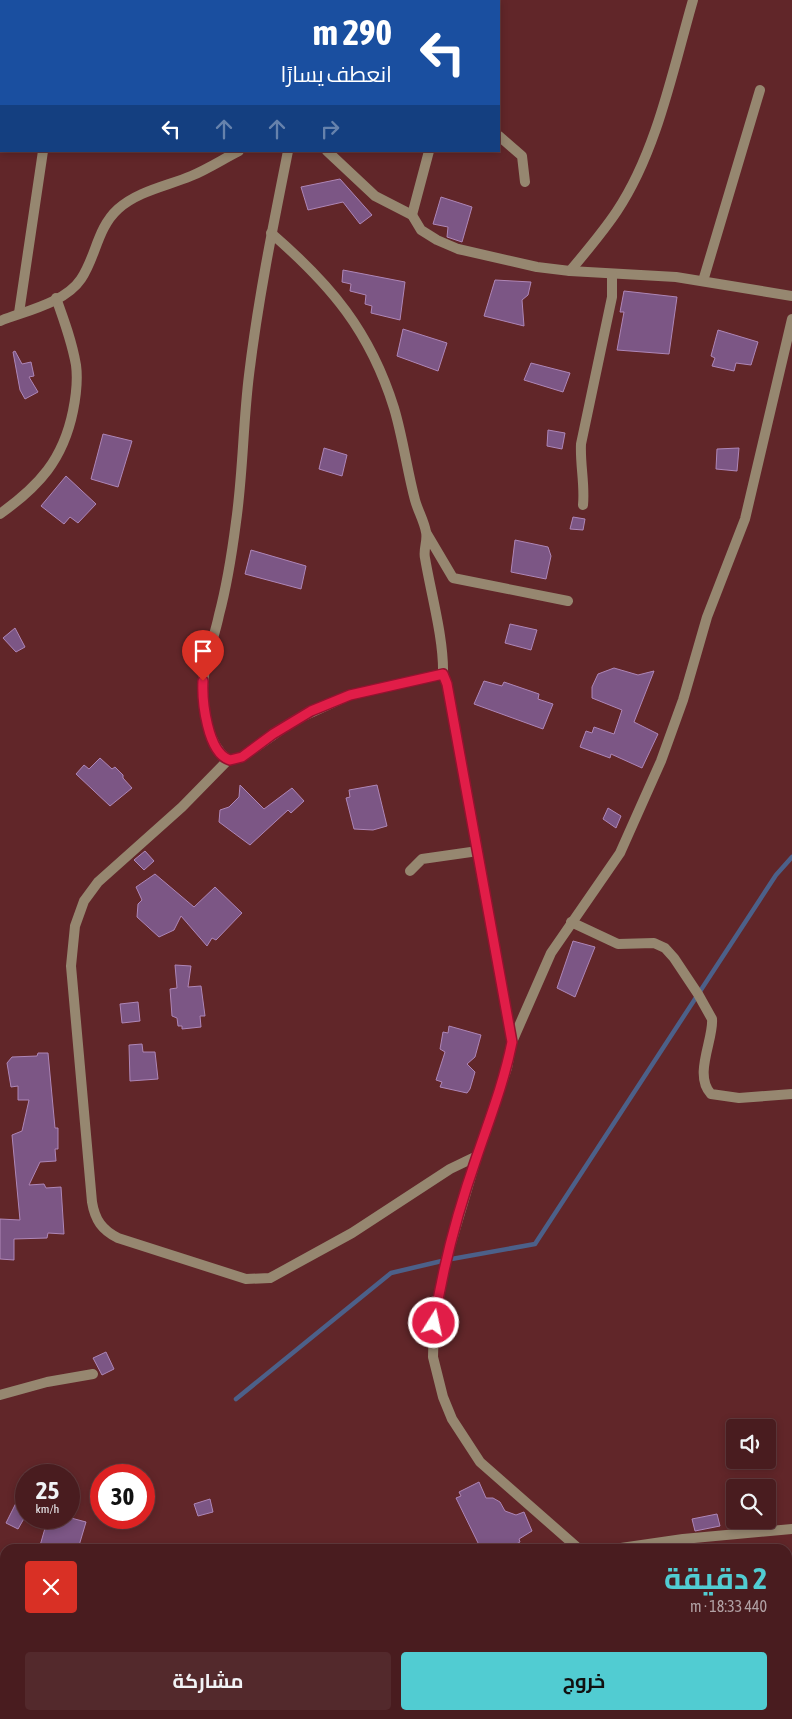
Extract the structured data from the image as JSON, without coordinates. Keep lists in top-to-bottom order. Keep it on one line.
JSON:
{"page":{"turn":["290 m","انعطف يسارًا"],"speed":"25 km/h","limit":"30","heading":["2 دقيقة","440 m · 18:33"],"buttons":["خروج","مشاركة"]}}
